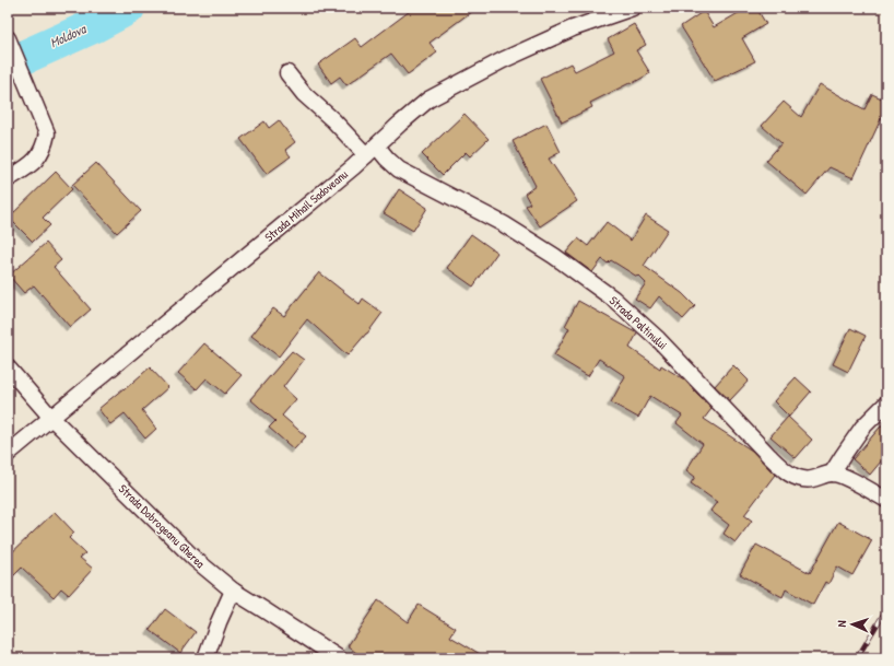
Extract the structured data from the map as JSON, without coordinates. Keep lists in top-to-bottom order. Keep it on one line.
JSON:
{"streets":{"street":["Strada Mihail Sadoveanu","Strada Paltinului","Strada Dobrogeanu Gherea"]},"crossings":[["Strada Mihail Sadoveanu","Strada Paltinului"],["Strada Mihail Sadoveanu","Strada Dobrogeanu Gherea"]],"water":["Moldova"],"north":"left"}
